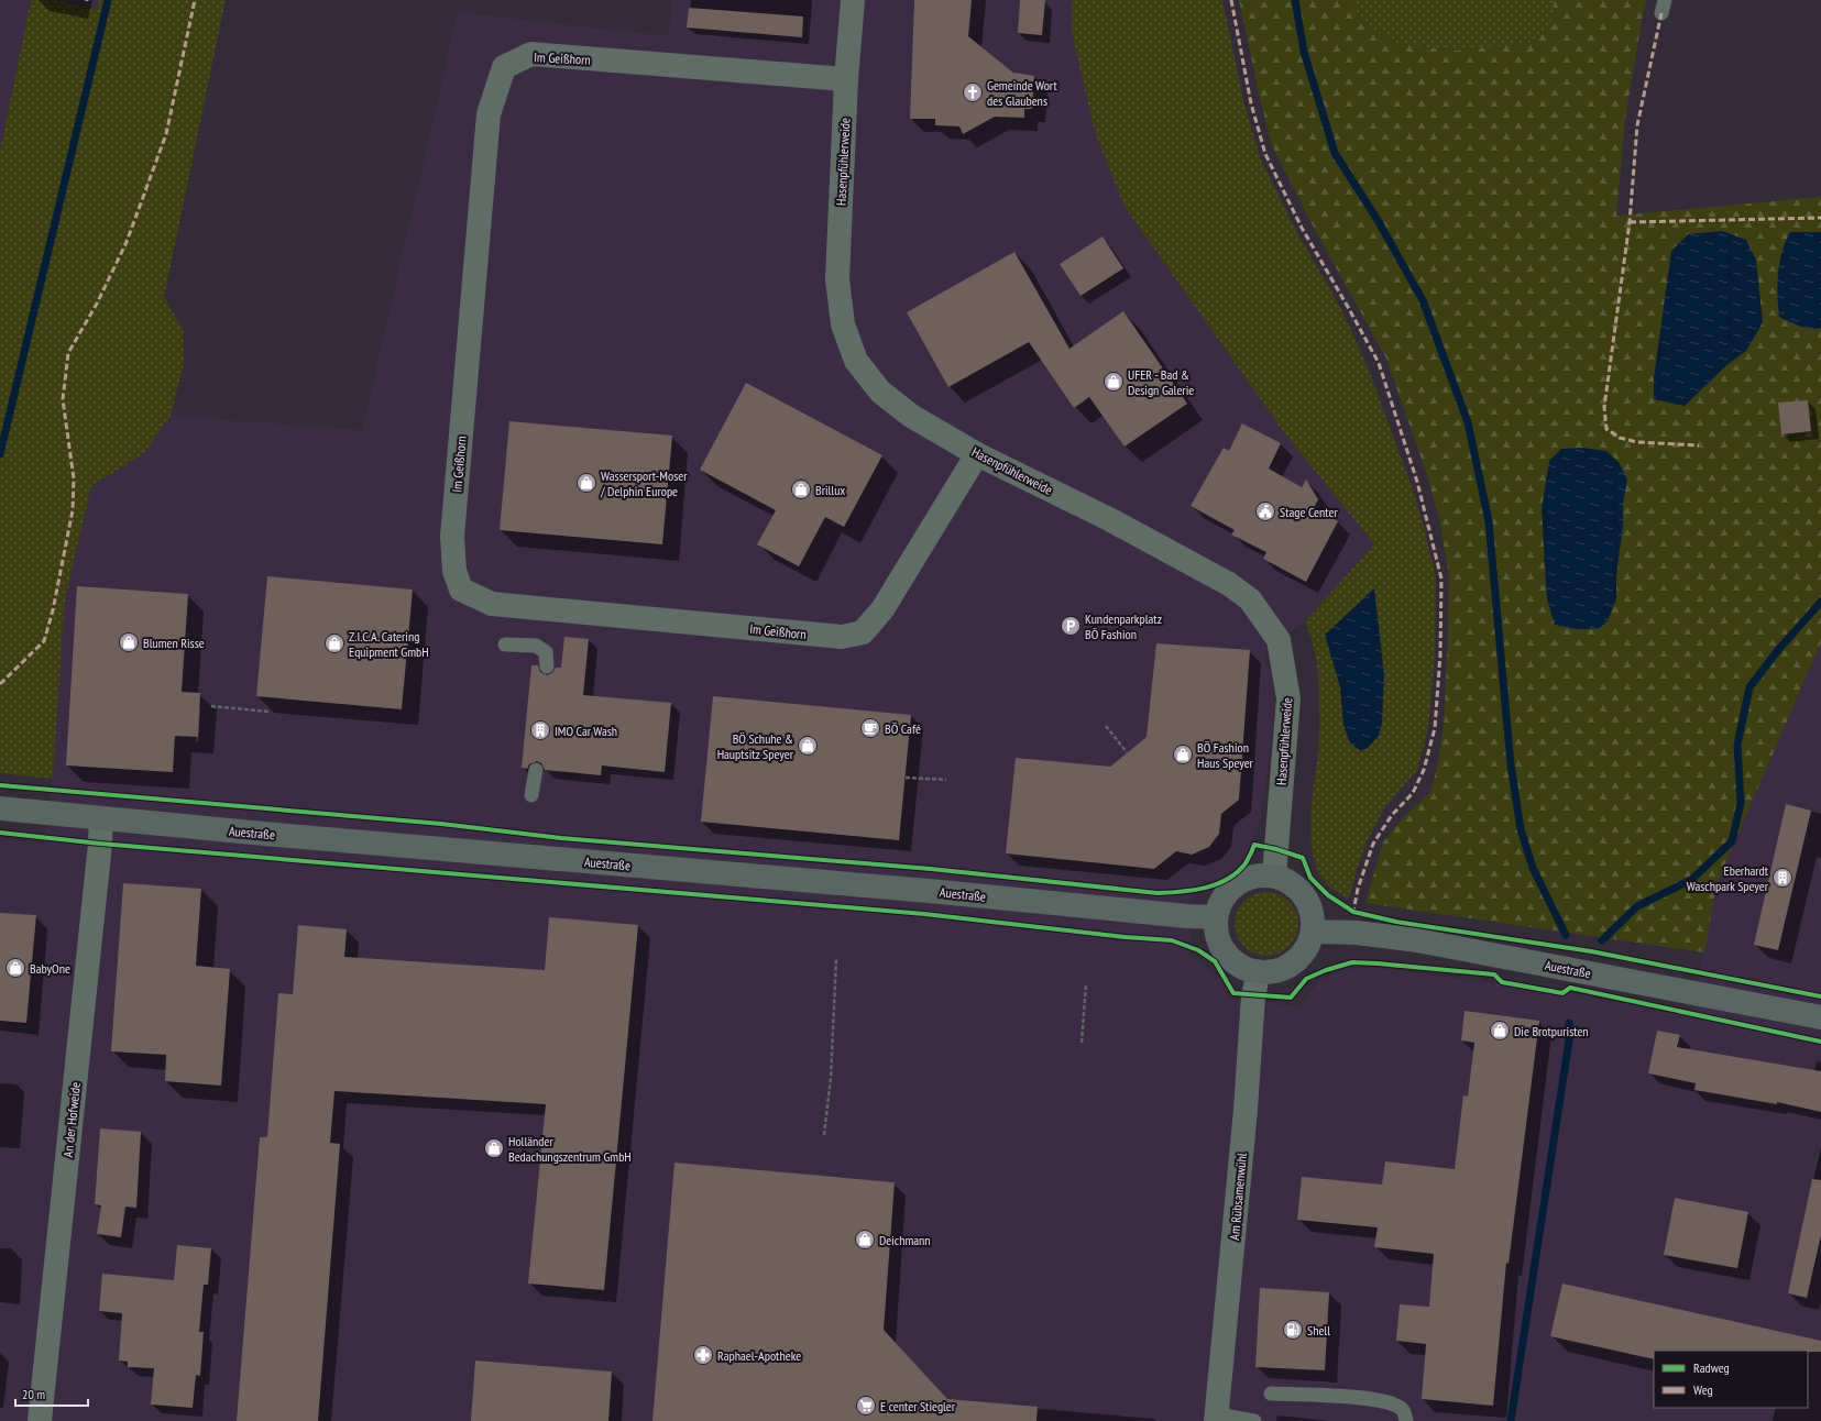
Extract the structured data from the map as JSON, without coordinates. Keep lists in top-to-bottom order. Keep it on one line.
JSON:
{"streets":{"street":["Im Geißhorn","Hasenpfühlerweide","Auestraße","An der Hofweide","Am Rübsamenwühl"]},"crossings":[["Im Geißhorn","Hasenpfühlerweide"],["Hasenpfühlerweide","Auestraße"],["Hasenpfühlerweide","Am Rübsamenwühl"],["Auestraße","An der Hofweide"],["Auestraße","Am Rübsamenwühl"]],"places":{"church":["Gemeinde Wort des Glaubens"],"shop":["UFER - Bad & Design Galerie","Wassersport-Moser / Delphin Europe","Brillux","Blumen Risse","Z.I.C.A. Catering Equipment GmbH","BÖ Schuhe & Hauptsitz Speyer","BÖ Fashion Haus Speyer","BabyOne","Die Brotpuristen","Holländer Bedachungszentrum GmbH","Deichmann"],"public building":["Stage Center"],"parking":["Kundenparkplatz BÖ Fashion"],"cafe":["BÖ Café"],"building":["IMO Car Wash","Eberhardt Waschpark Speyer"],"fuel station":["Shell"],"pharmacy":["Raphael-Apotheke"],"supermarket":["E center Stiegler"]},"legend":["Radweg","Weg"],"scale_bar":"20 m"}
